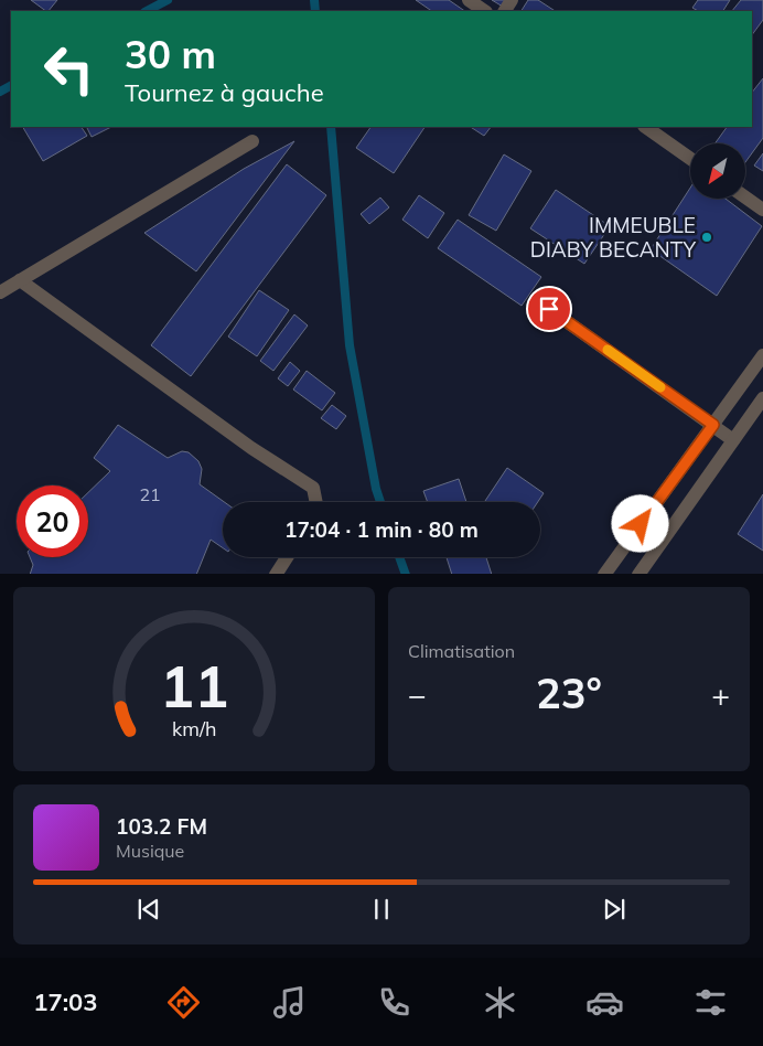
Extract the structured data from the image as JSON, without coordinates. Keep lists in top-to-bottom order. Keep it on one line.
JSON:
{"places":["IMMEUBLE DIABY BECANTY"],"house_numbers":["21"],"north":"bottom left","page":{"turn":["30 m","Tournez à gauche"],"limit":"20","trip":"17:04 · 1 min · 80 m","tile":"Climatisation","heat":["−","23°","+"],"song":["103.2 FM","Musique"],"tabs":"17:03","gauge":["11","km/h"]}}
